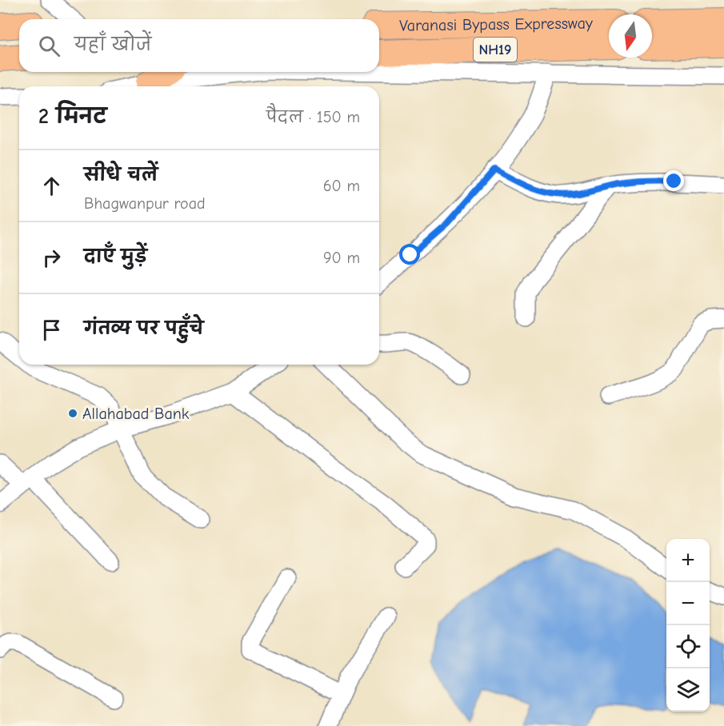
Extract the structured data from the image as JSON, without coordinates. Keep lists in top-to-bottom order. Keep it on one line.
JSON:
{"streets":{"highway":["Varanasi Bypass Expressway","NH19"]},"places":["Allahabad Bank"],"north":"bottom","page":{"search":"यहाँ खोजें","heading":["2 मिनट","पैदल · 150 m"],"list":[["सीधे चलें","Bhagwanpur road","60 m"],["दाएँ मुड़ें","90 m"],"गंतव्य पर पहुँचे"],"map_buttons":["+","−"]}}
